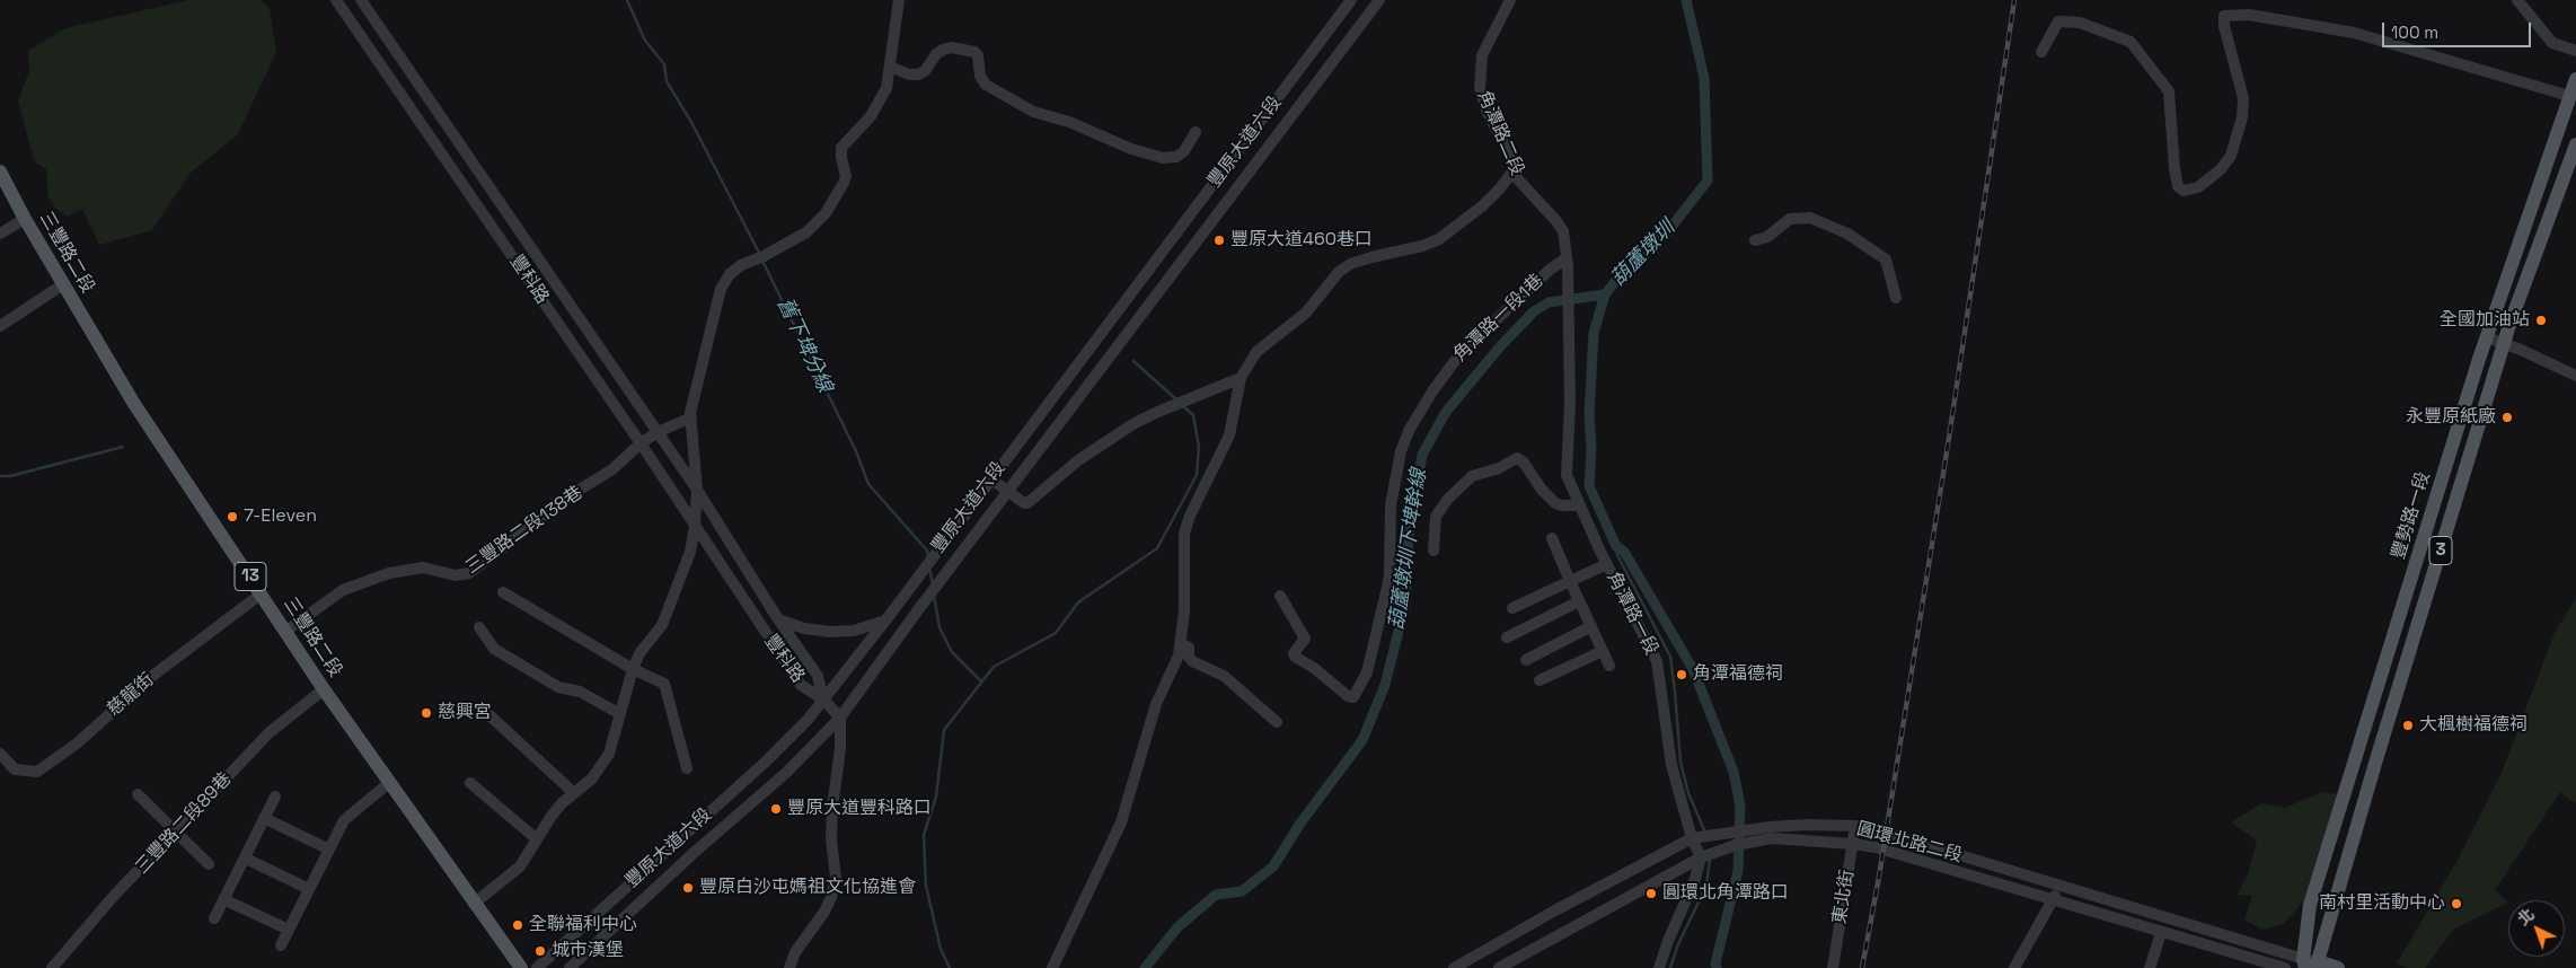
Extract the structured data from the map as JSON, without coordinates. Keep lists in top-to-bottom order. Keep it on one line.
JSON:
{"streets":{"main road":["三豐路二段","豐勢路一段","3","13"],"street":["角潭路二段","豐原大道六段","豐科路","角潭路一段1巷","三豐路二段138巷","角潭路一段","慈龍街","三豐路二段89巷","圓環北路二段","東北街"]},"crossings":[["角潭路二段","角潭路一段1巷"],["角潭路二段","角潭路一段"],["豐原大道六段","豐科路"],["三豐路二段","三豐路二段138巷"],["三豐路二段","慈龍街"],["三豐路二段","三豐路二段89巷"],["豐科路","三豐路二段138巷"],["豐勢路一段","3"],["豐勢路一段","圓環北路二段"],["3","圓環北路二段"],["角潭路一段","圓環北路二段"],["圓環北路二段","東北街"]],"water":["葫蘆墩圳","舊下埤分線","葫蘆墩圳下埤幹線"],"places":["豐原大道460巷口","全國加油站","永豐原紙廠","7-Eleven","角潭福德祠","慈興宮","大楓樹福德祠","豐原大道豐科路口","豐原白沙屯媽祖文化協進會","圓環北角潭路口","南村里活動中心","全聯福利中心","城市漢堡"],"scale_bar":"100 m","north":"top left"}
